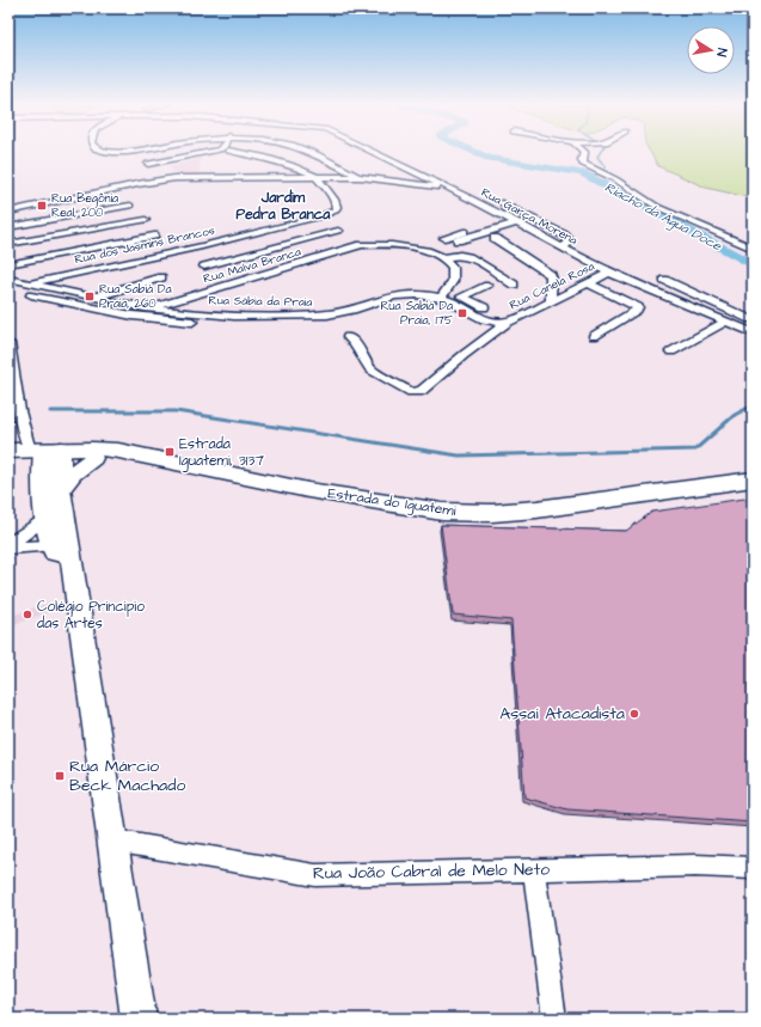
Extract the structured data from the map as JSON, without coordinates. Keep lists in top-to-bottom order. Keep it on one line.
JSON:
{"streets":{"main road":["Estrada do Iguatemi"],"street":["Rua Garça Morena","Rua dos Jasmins Brancos","Rua Malva Branca","Rua Canela Rosa","Rua Sábia da Praia","Rua João Cabral de Melo Neto"]},"crossings":[["Rua Garça Morena","Rua Canela Rosa"],["Rua dos Jasmins Brancos","Rua Sábia da Praia"],["Rua Malva Branca","Rua Sábia da Praia"],["Rua Canela Rosa","Rua Sábia da Praia"]],"districts":["Jardim Pedra Branca"],"water":["Riacho da Água Doce"],"places":{"transit":["Rua Begônia Real, 200","Rua Sabiá Da Praia, 260","Rua Sabiá Da Praia, 175","Estrada Iguatemi, 3137","Rua Márcio Beck Machado"],"other":["Colégio Principio das Artes","Assaí Atacadista"]},"north":"right"}
